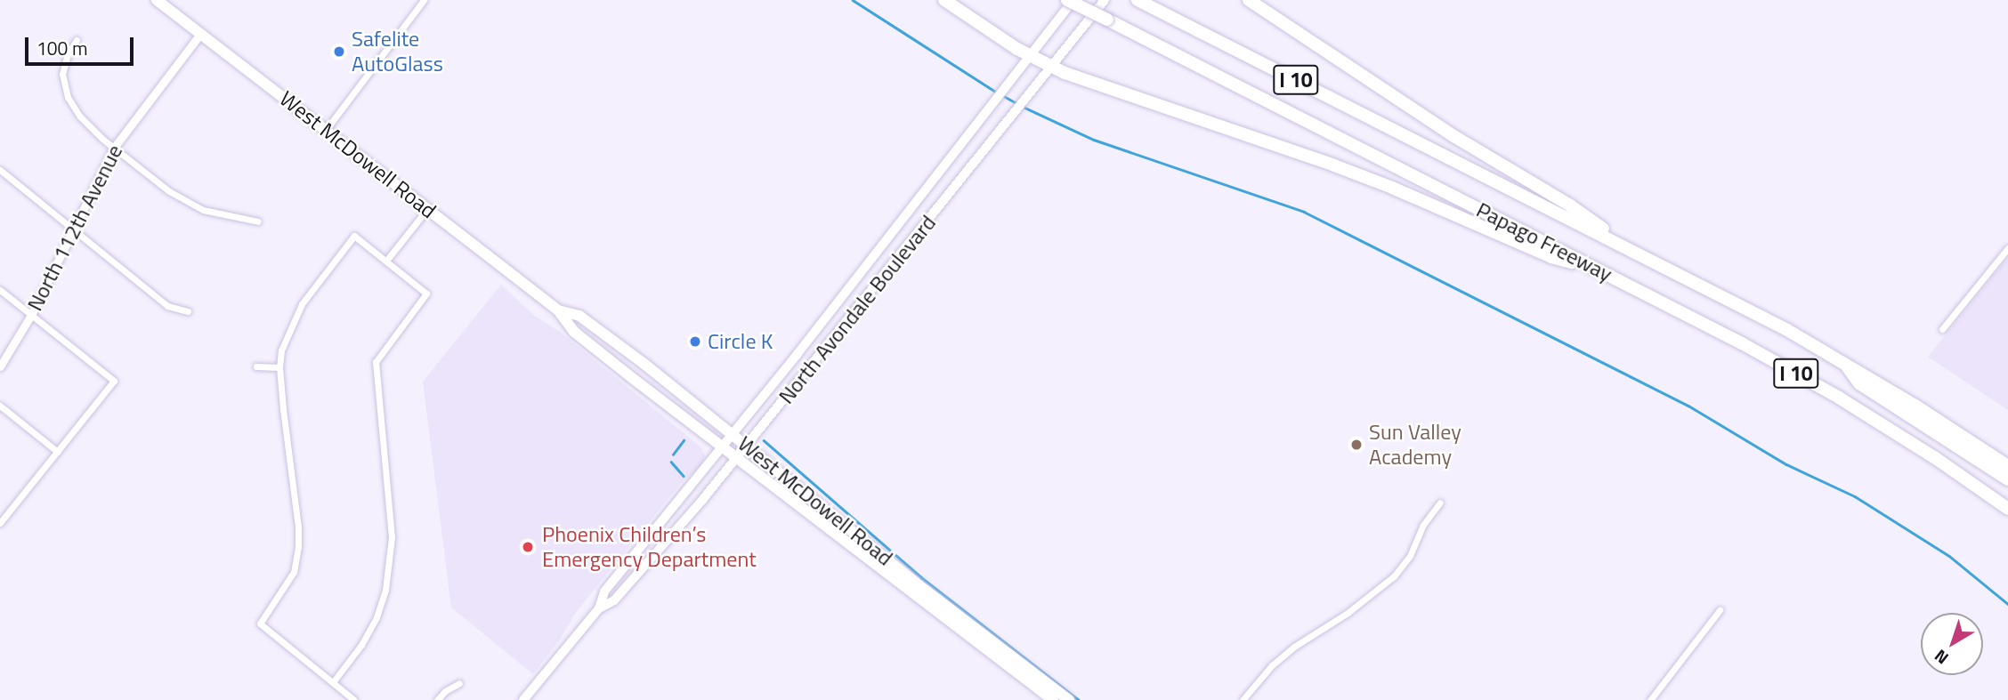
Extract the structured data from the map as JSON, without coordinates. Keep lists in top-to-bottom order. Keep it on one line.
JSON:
{"streets":{"highway":["I 10","Papago Freeway"],"main road":["West McDowell Road","North Avondale Boulevard"],"street":["North 112th Avenue"]},"crossings":[["West McDowell Road","North 112th Avenue"],["West McDowell Road","North Avondale Boulevard"]],"places":["Safelite AutoGlass","Circle K","Sun Valley Academy","Phoenix Children’s Emergency Department"],"scale_bar":"100 m","north":"bottom left"}
